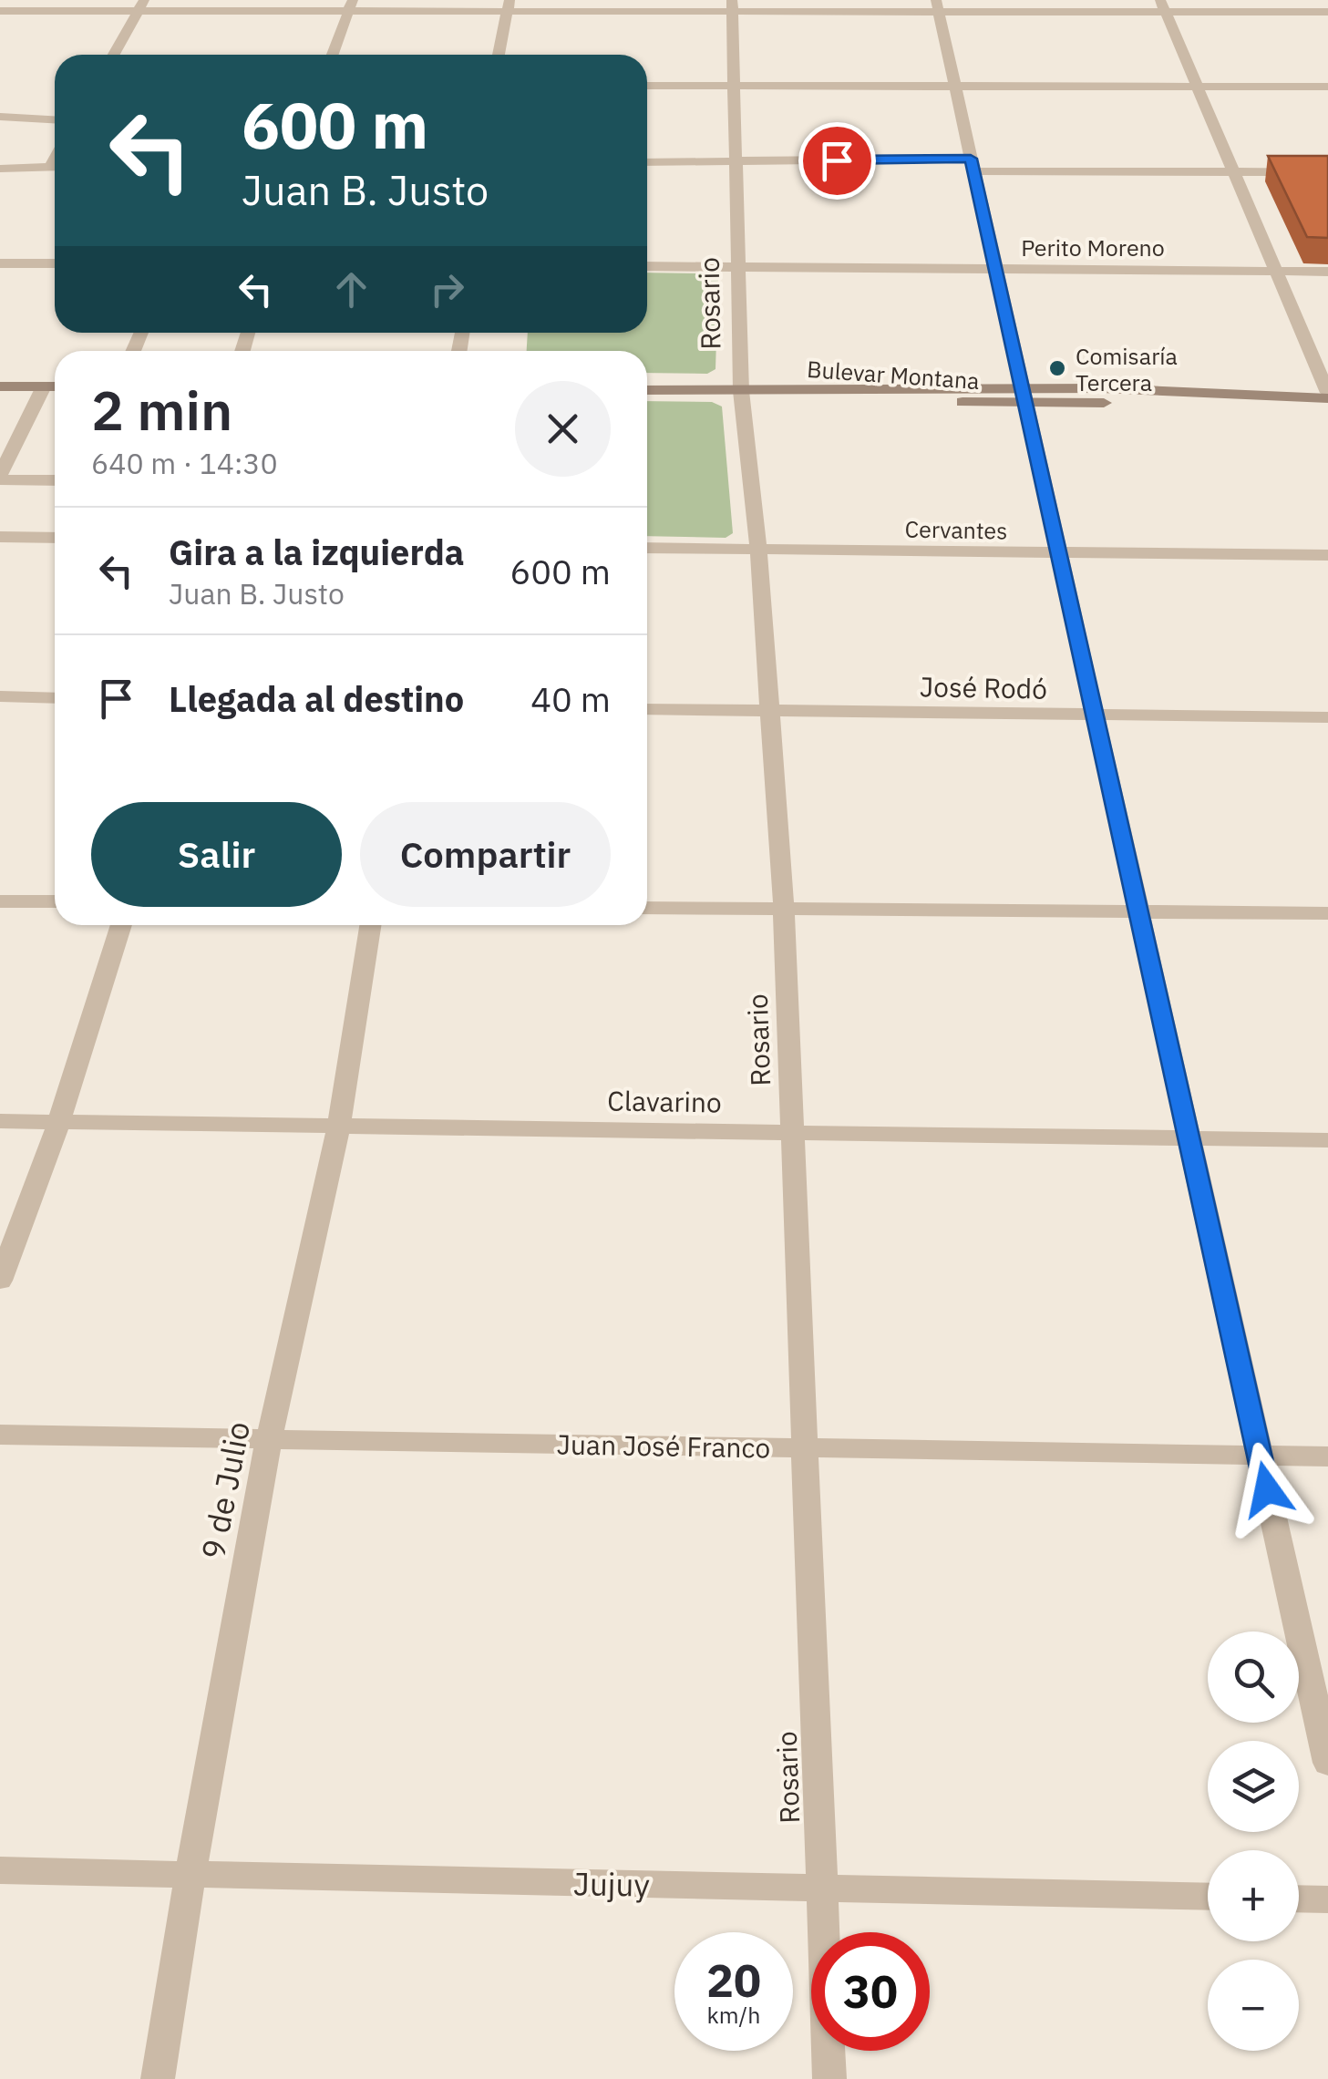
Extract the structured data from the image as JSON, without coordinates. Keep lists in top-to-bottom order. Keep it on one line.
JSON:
{"streets":{"main road":["Bulevar Montana"],"street":["Perito Moreno","Rosario","Cervantes","José Rodó","Clavarino","Juan José Franco","9 de Julio","Jujuy"]},"crossings":[["Perito Moreno","Rosario"],["Rosario","Bulevar Montana"],["Rosario","Cervantes"],["Rosario","José Rodó"],["Rosario","Clavarino"],["Rosario","Juan José Franco"],["Rosario","Jujuy"],["Clavarino","9 de Julio"],["Juan José Franco","9 de Julio"],["9 de Julio","Jujuy"]],"places":["Comisaría Tercera"],"page":{"turn":["600 m","Juan B. Justo"],"heading":["2 min","640 m · 14:30"],"list":[{"name":"Gira a la izquierda","note":"Juan B. Justo","value":"600 m"},{"name":"Llegada al destino","value":"40 m"}],"buttons":["Salir","Compartir"],"map_buttons":["+","−"],"speed":"20 km/h","limit":"30"}}
